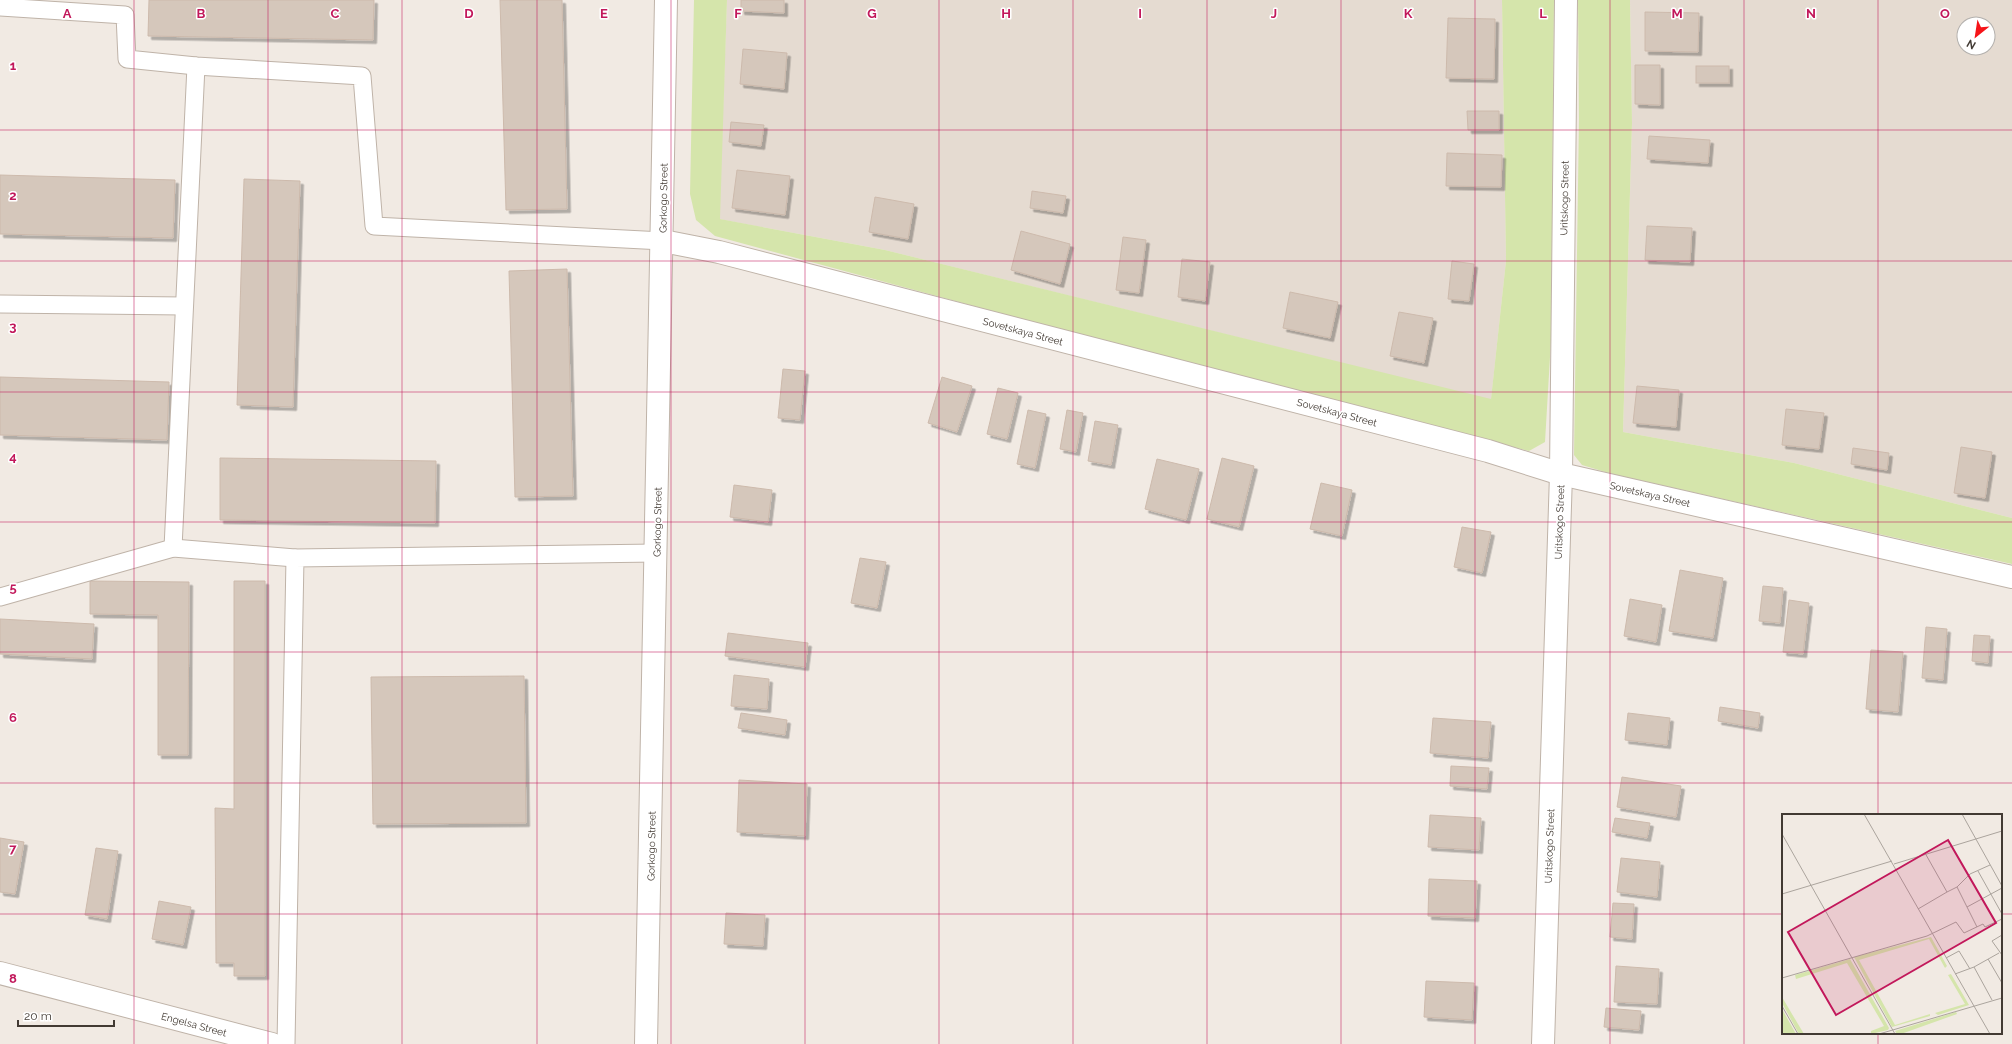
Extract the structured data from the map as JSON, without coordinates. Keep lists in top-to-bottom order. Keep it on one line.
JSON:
{"streets":{"street":["Gorkogo Street","Uritskogo Street","Sovetskaya Street","Engelsa Street"]},"crossings":[["Gorkogo Street","Sovetskaya Street"],["Uritskogo Street","Sovetskaya Street"]],"scale_bar":"20 m","north":"bottom left","grid":{"columns":["A","B","C","D","E","F","G","H","I","J","K","L","M","N","O"],"rows":["1","2","3","4","5","6","7","8"]}}
